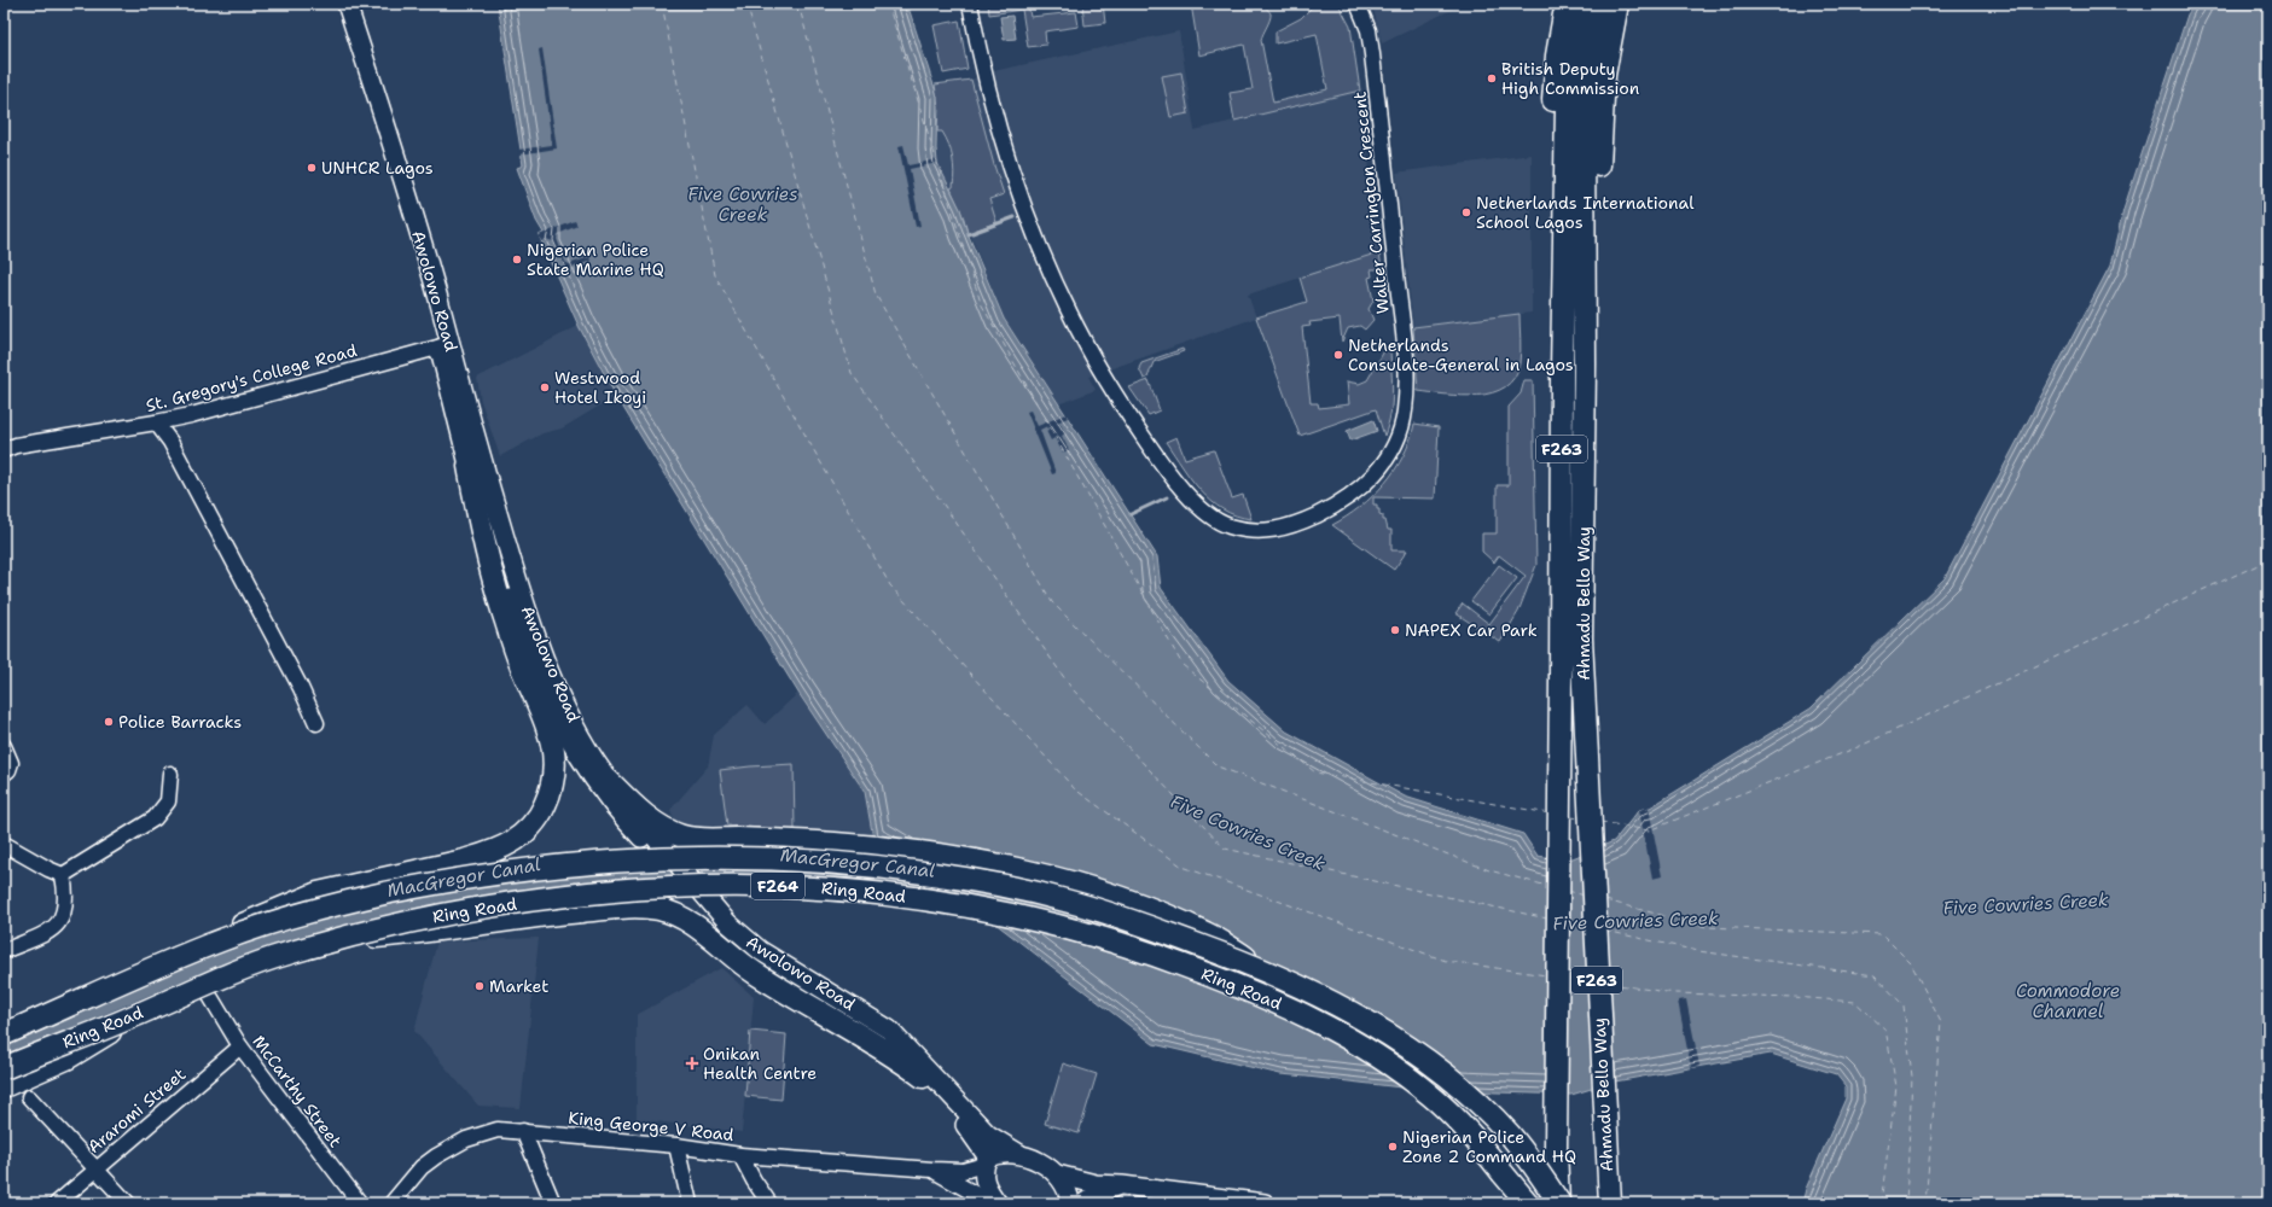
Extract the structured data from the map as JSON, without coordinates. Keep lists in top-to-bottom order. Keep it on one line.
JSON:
{"streets":{"highway":["F263","Ahmadu Bello Way","F264","Ring Road"],"main road":["Awolowo Road"],"street":["Walter Carrington Crescent","St. Gregory's College Road","McCarthy Street","Araromi Street","King George V Road"]},"crossings":[["Awolowo Road","St. Gregory's College Road"],["Awolowo Road","King George V Road"],["Ahmadu Bello Way","Ring Road"],["F264","Ring Road"],["McCarthy Street","Araromi Street"]],"water":["Five Cowries Creek","MacGregor Canal","Commodore Channel"],"places":{"other":["British Deputy High Commission","UNHCR Lagos","Netherlands International School Lagos","Nigerian Police State Marine HQ","Netherlands Consulate-General in Lagos","Westwood Hotel Ikoyi","NAPEX Car Park","Police Barracks","Market","Nigerian Police Zone 2 Command HQ"],"health":["Onikan Health Centre"]}}
